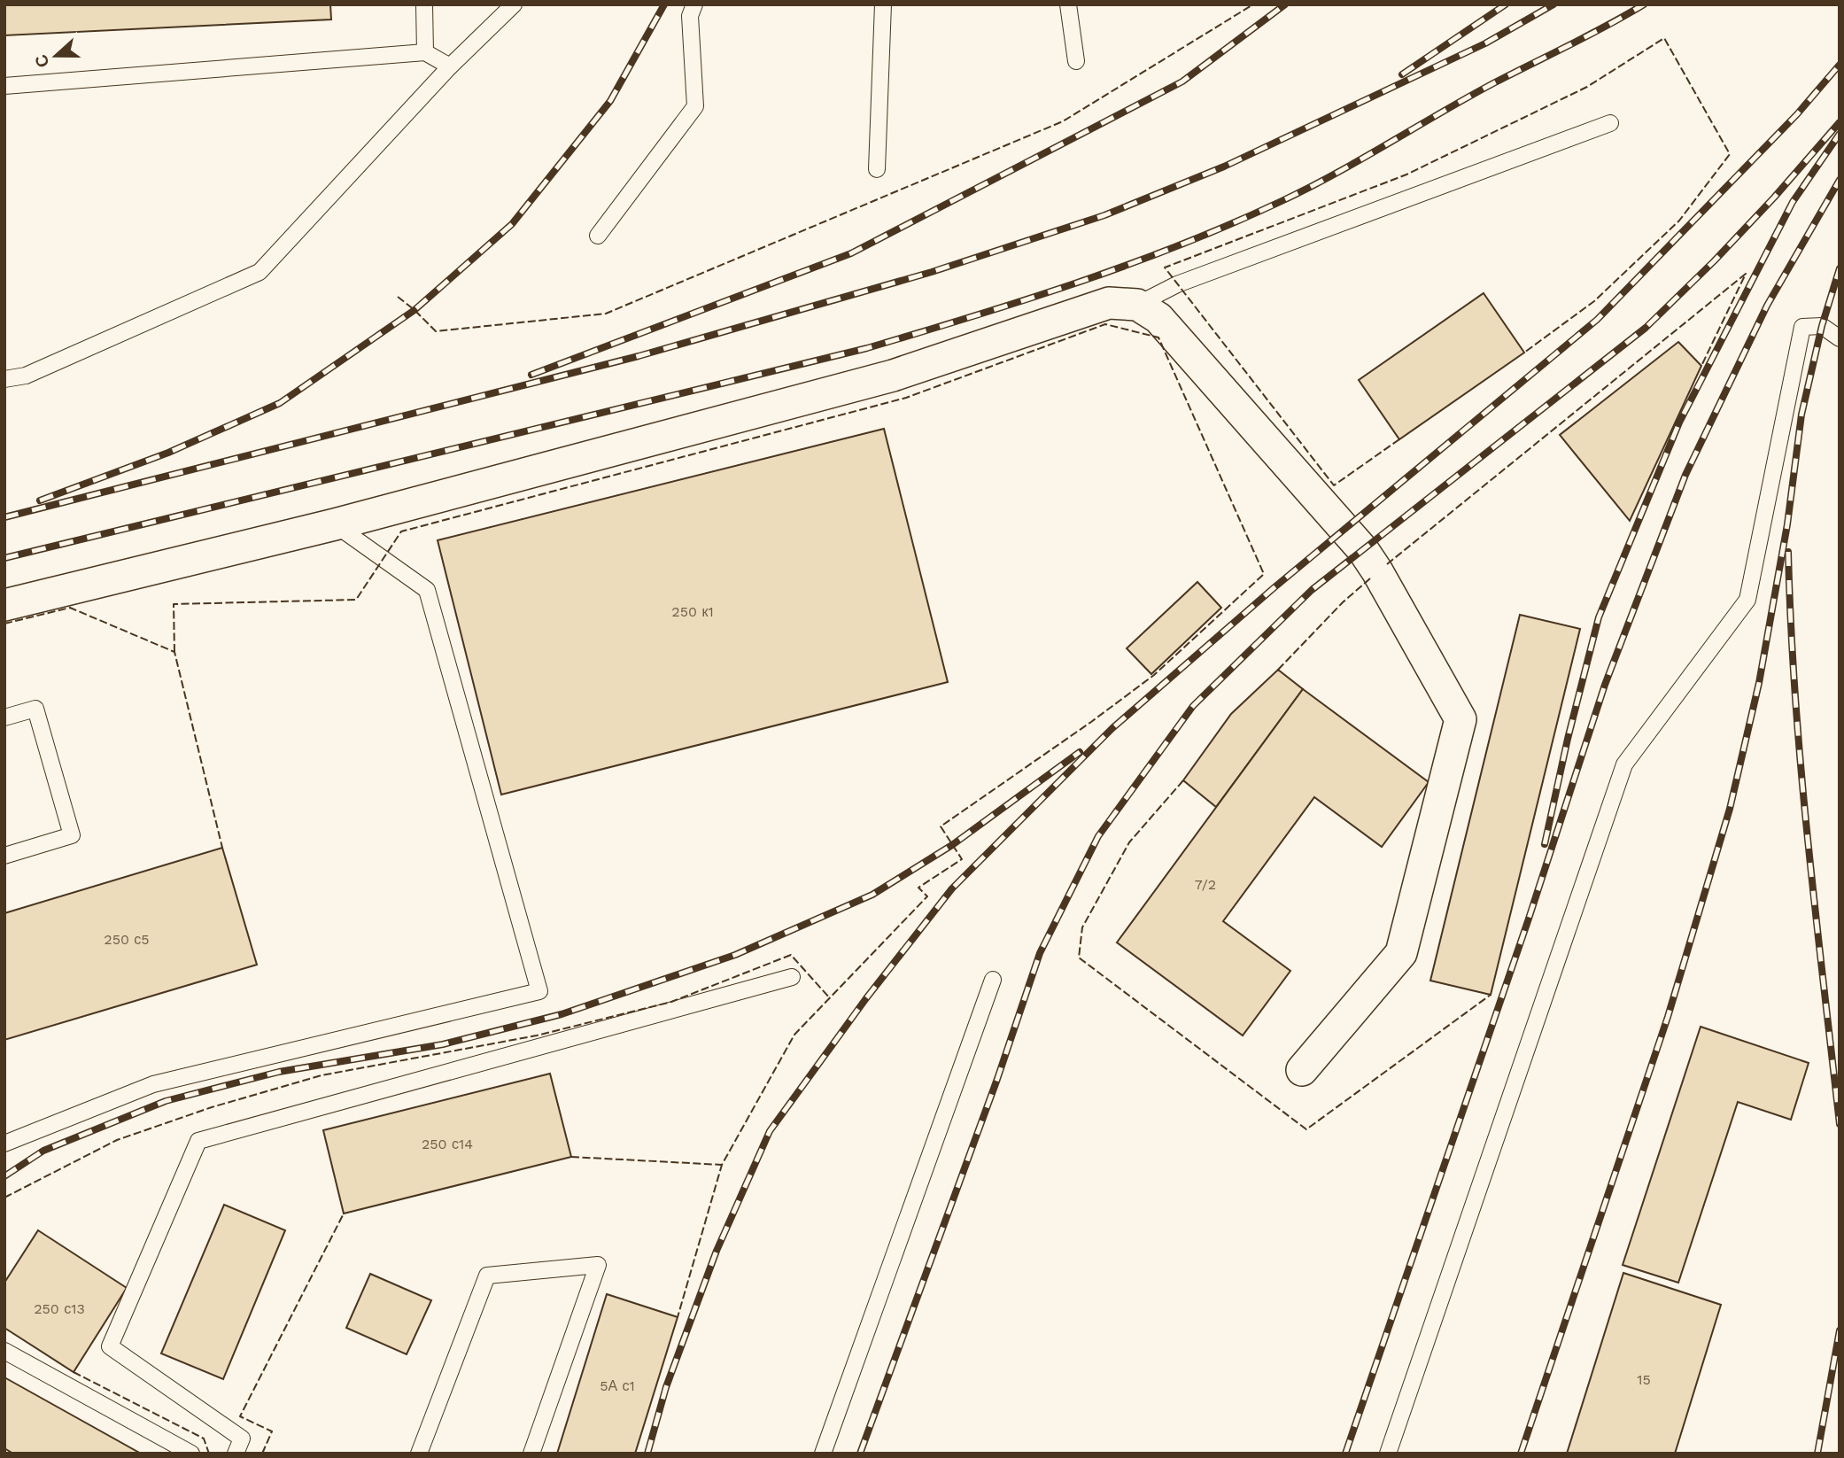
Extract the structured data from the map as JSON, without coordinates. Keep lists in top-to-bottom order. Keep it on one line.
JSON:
{"house_numbers":["250 к1","7/2","250 с5","250 с14","250 с13","15","5А с1"],"north":"left"}
